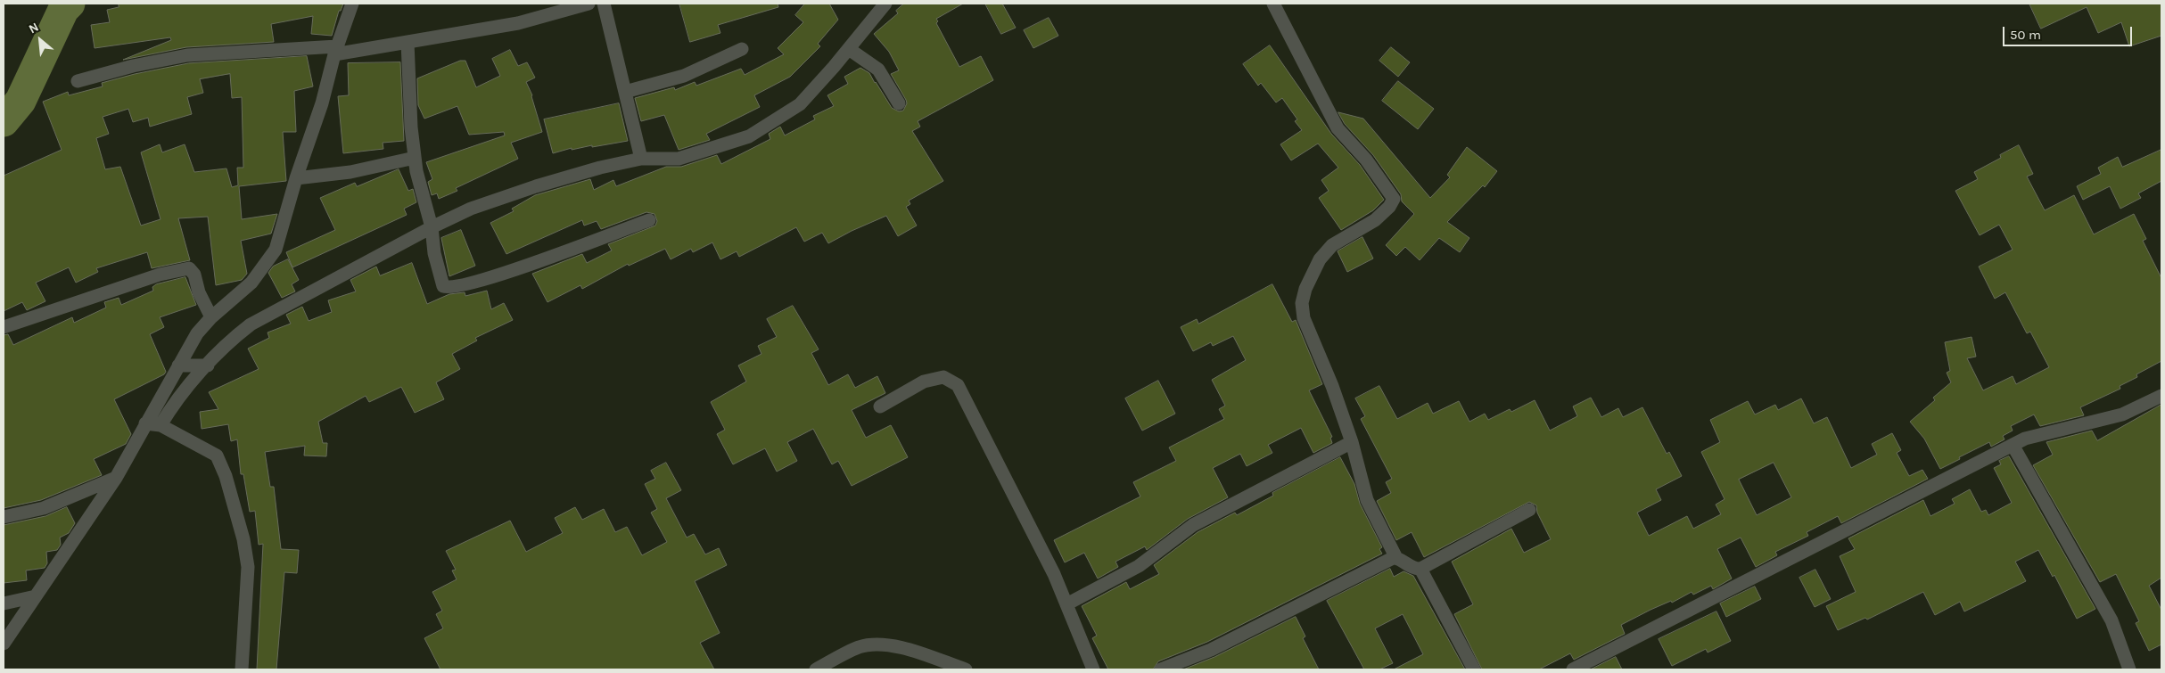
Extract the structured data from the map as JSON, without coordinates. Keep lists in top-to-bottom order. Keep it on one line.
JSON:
{"scale_bar":"50 m","north":"top left"}
